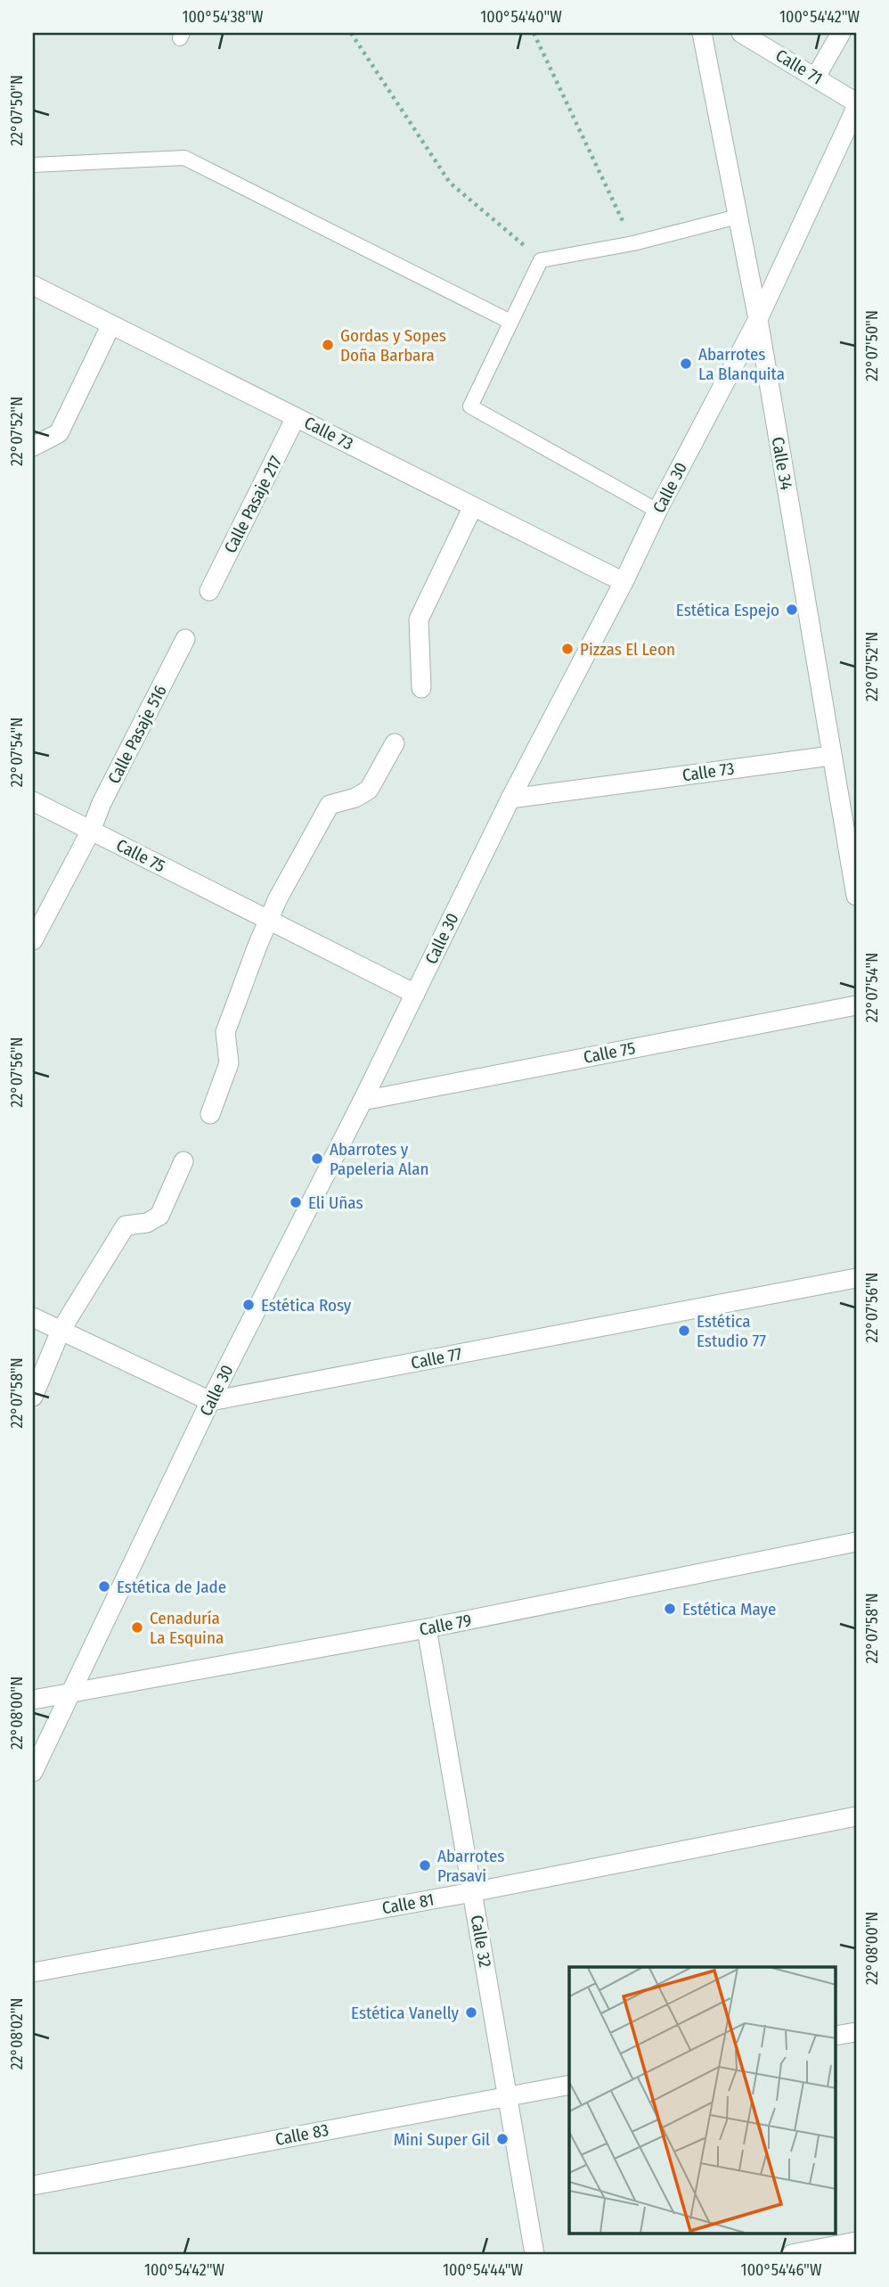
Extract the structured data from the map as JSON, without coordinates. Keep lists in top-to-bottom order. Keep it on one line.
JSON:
{"streets":{"street":["Calle 71","Calle 73","Calle 34","Calle 30","Calle Pasaje 217","Calle Pasaje 516","Calle 75","Calle 77","Calle 79","Calle 81","Calle 32","Calle 83"]},"crossings":[["Calle 73","Calle 34"],["Calle 73","Calle 30"],["Calle 73","Calle Pasaje 217"],["Calle 34","Calle 30"],["Calle 30","Calle 75"],["Calle 30","Calle 77"],["Calle 30","Calle 79"],["Calle Pasaje 516","Calle 75"],["Calle 79","Calle 32"],["Calle 81","Calle 32"],["Calle 32","Calle 83"]],"places":["Gordas y Sopes Doña Barbara","Abarrotes La Blanquita","Estética Espejo","Pizzas El Leon","Abarrotes y Papeleria Alan","Eli Uñas","Estética Rosy","Estética Estudio 77","Estética de Jade","Estética Maye","Cenaduría La Esquina","Abarrotes Prasavi","Estética Vanelly","Mini Super Gil"],"coordinates":["100°54'38\"W","100°54'40\"W","100°54'42\"W","22°07'50\"N","22°07'52\"N","22°07'54\"N","22°07'56\"N","22°07'58\"N","22°08'00\"N","22°08'02\"N","100°54'44\"W","100°54'46\"W"]}
